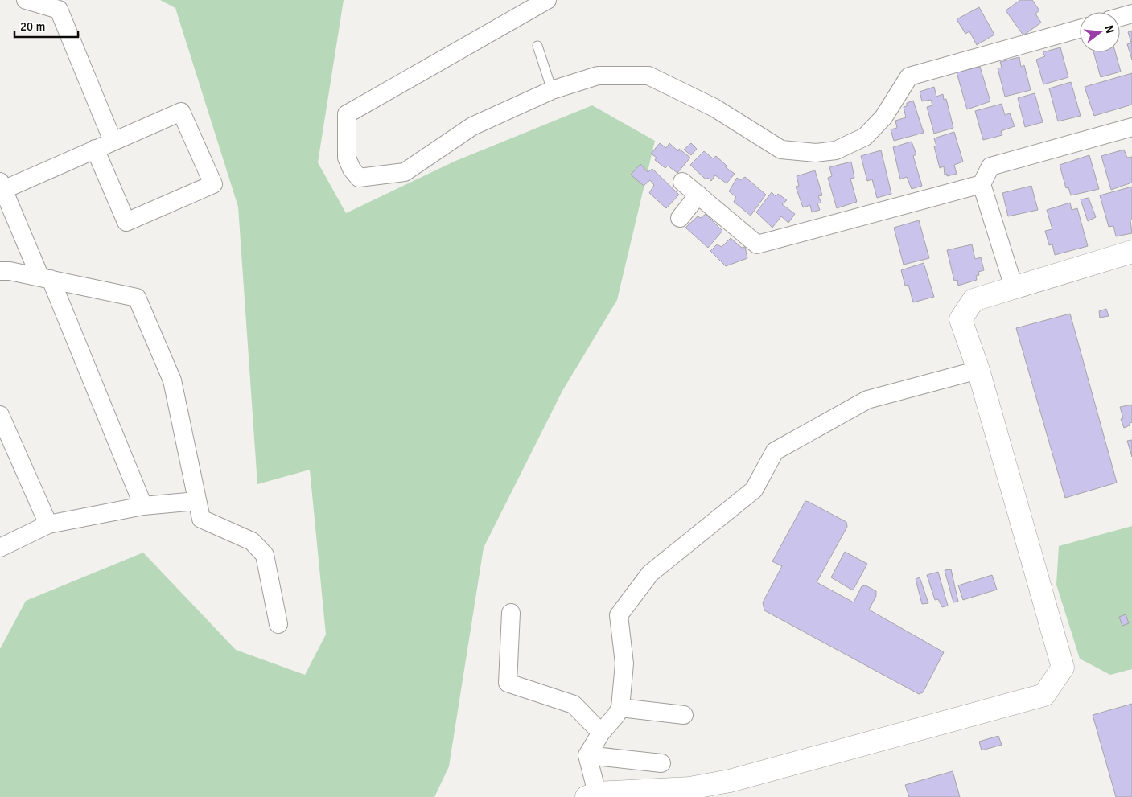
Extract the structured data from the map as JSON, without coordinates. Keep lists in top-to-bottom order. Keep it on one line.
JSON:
{"scale_bar":"20 m","north":"right"}
